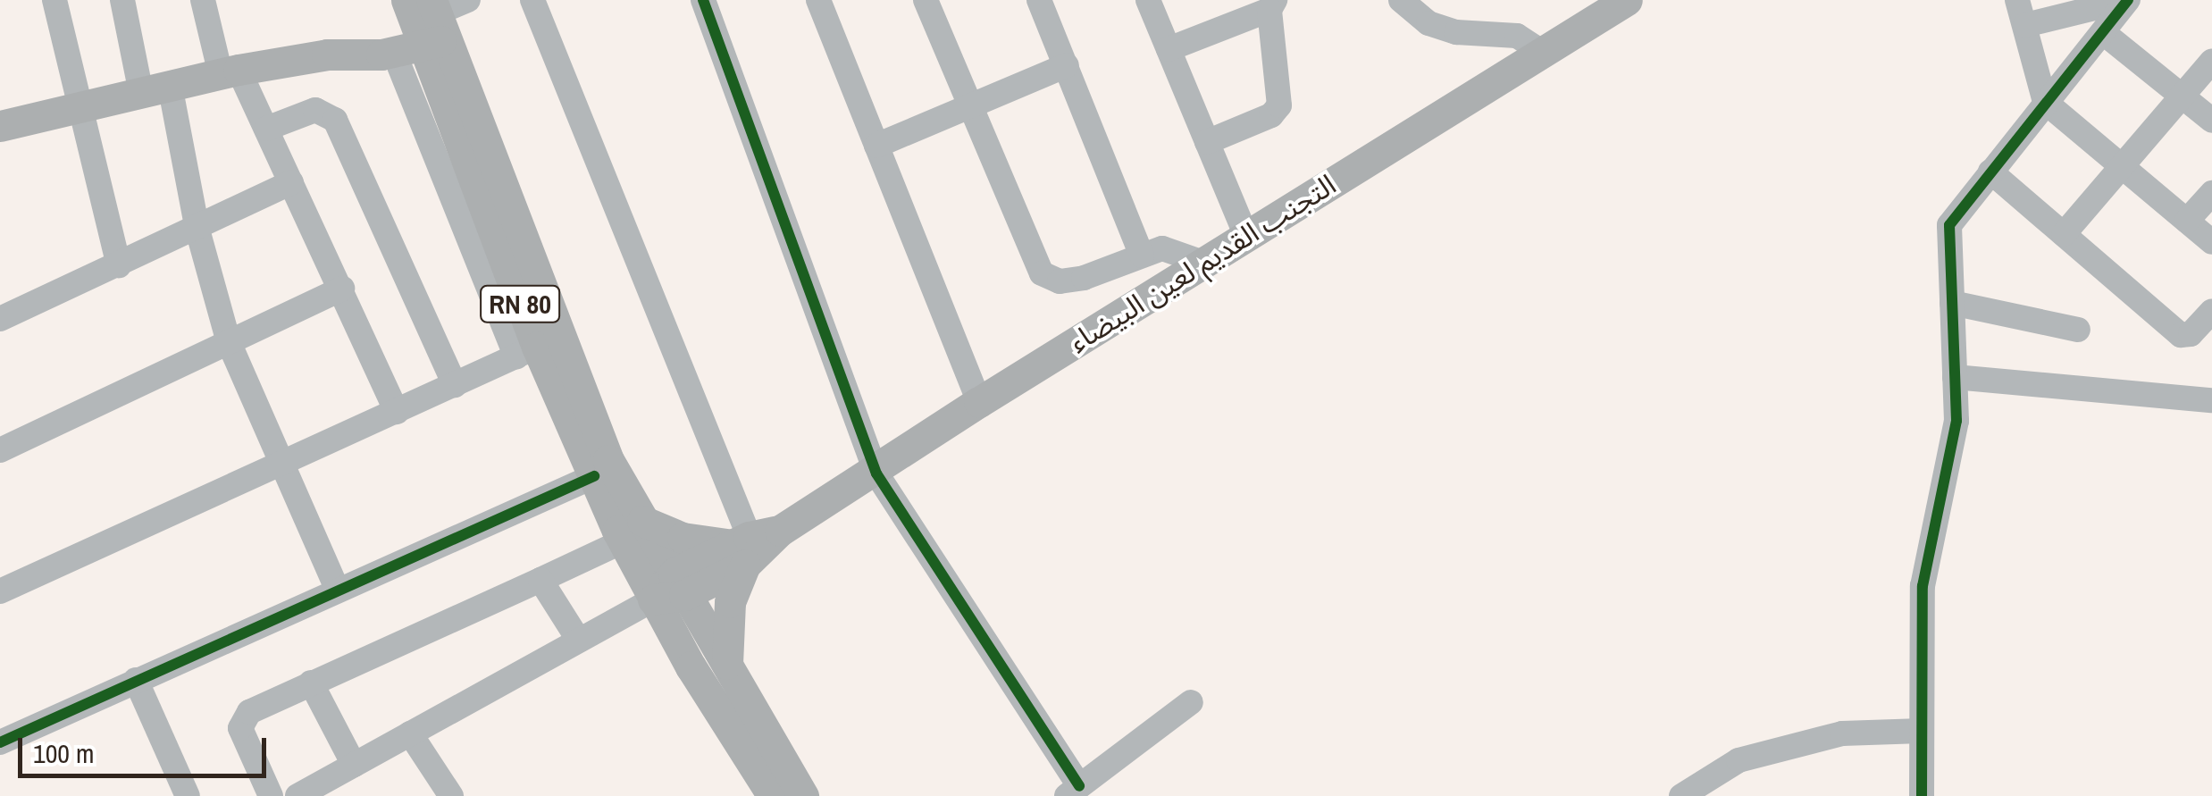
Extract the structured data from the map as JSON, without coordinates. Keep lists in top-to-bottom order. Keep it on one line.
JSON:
{"streets":{"main road":["التجنب القديم لعين البيضاء","RN 80"]},"scale_bar":"100 m"}
